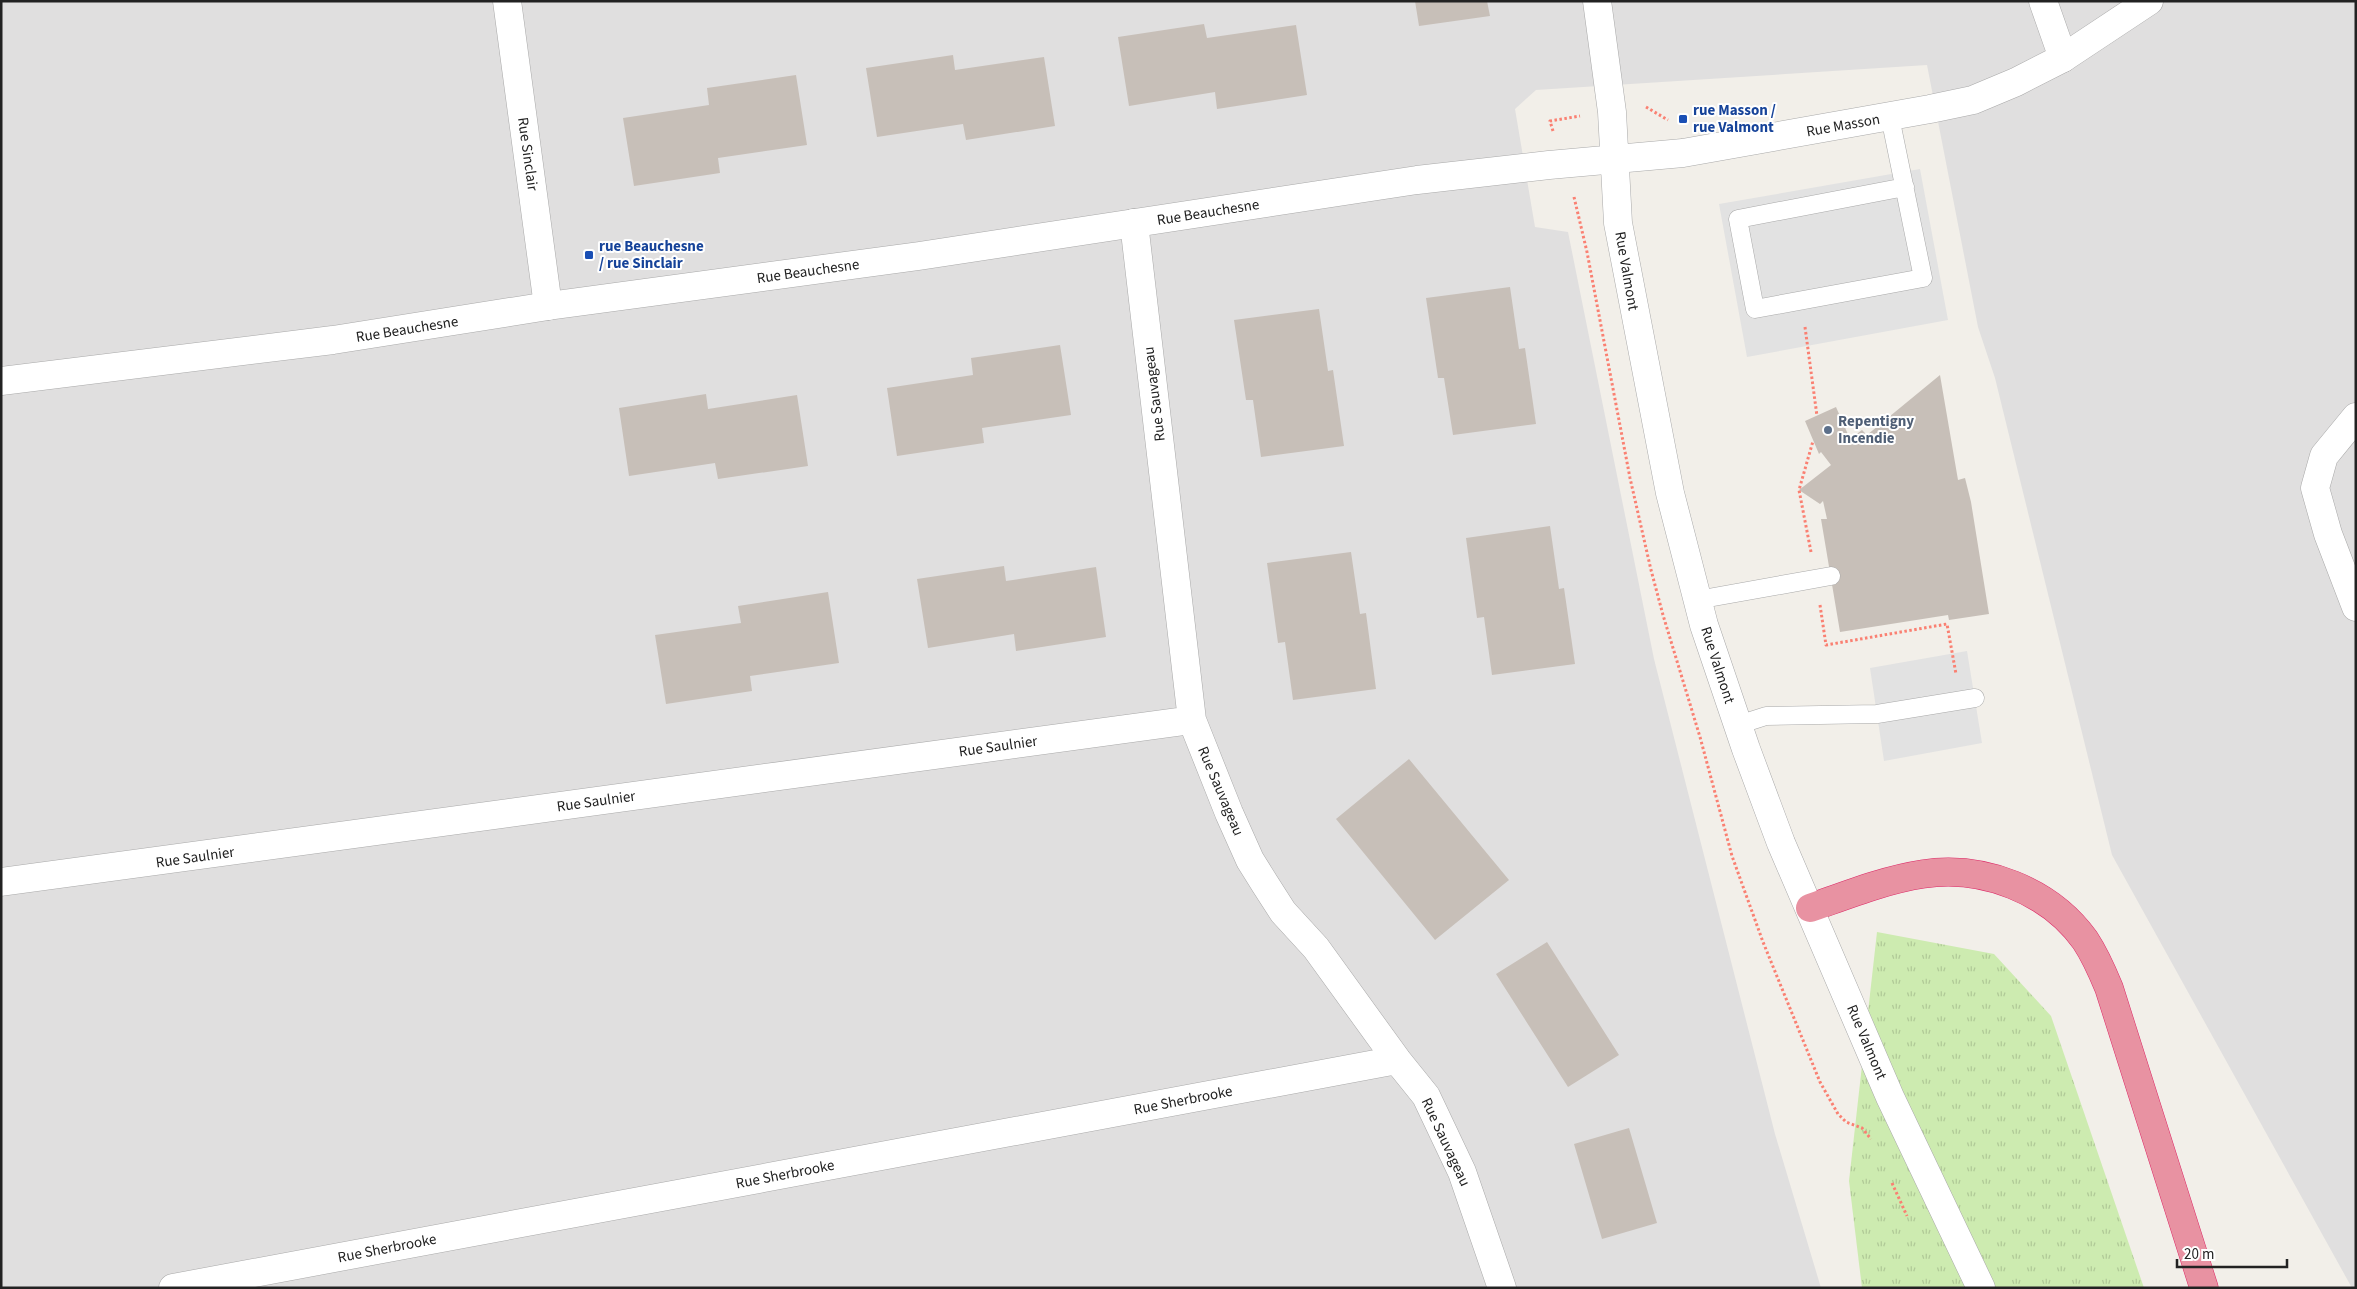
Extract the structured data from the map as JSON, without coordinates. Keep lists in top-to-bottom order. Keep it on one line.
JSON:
{"streets":{"street":["Rue Masson","Rue Sinclair","Rue Beauchesne","Rue Valmont","Rue Sauvageau","Rue Saulnier","Rue Sherbrooke"]},"crossings":[["Rue Masson","Rue Beauchesne"],["Rue Masson","Rue Valmont"],["Rue Sinclair","Rue Beauchesne"],["Rue Beauchesne","Rue Valmont"],["Rue Beauchesne","Rue Sauvageau"],["Rue Sauvageau","Rue Saulnier"],["Rue Sauvageau","Rue Sherbrooke"]],"places":{"transit":["rue Masson / rue Valmont","rue Beauchesne / rue Sinclair"],"other":["Repentigny Incendie"]},"scale_bar":"20 m"}
